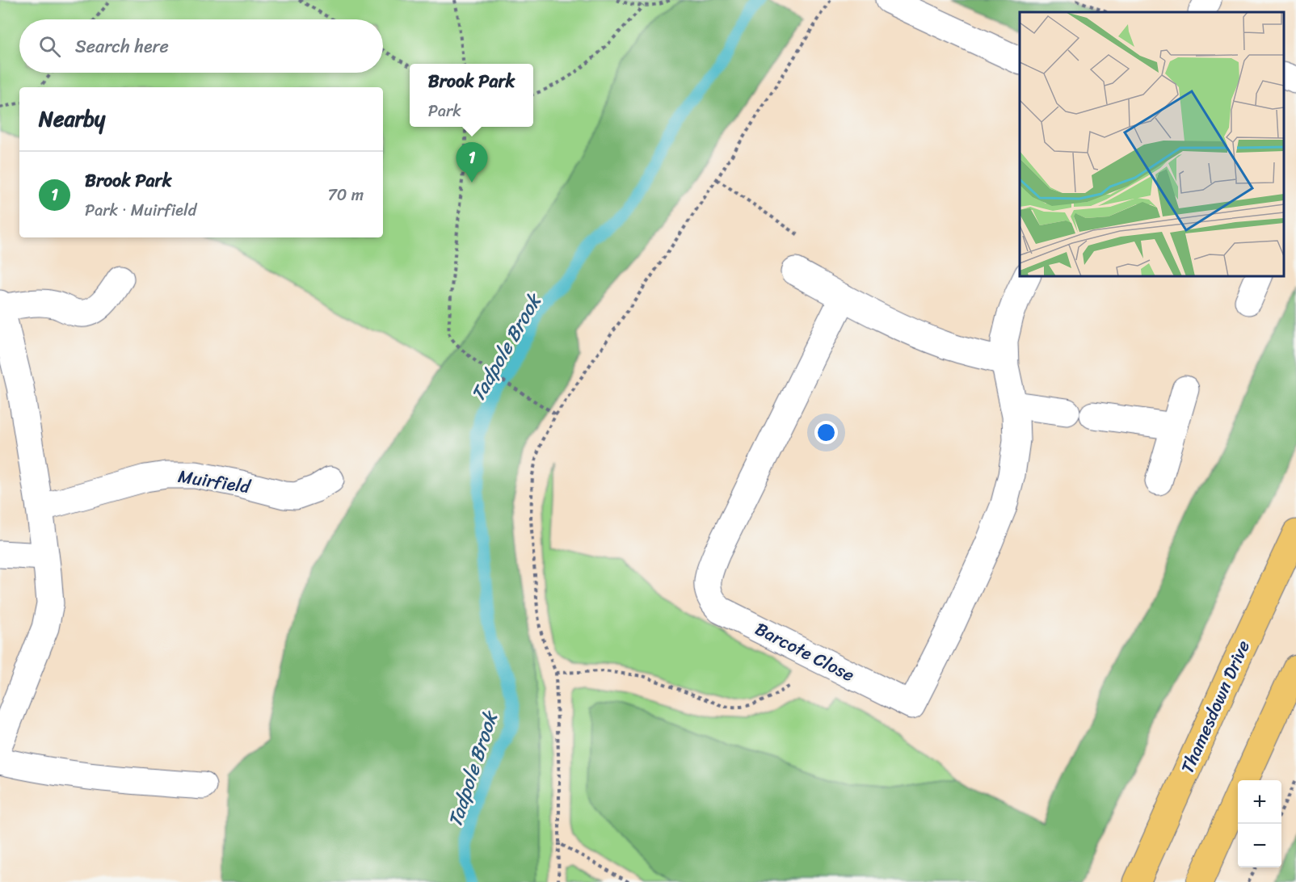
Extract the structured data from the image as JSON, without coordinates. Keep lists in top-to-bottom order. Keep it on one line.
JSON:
{"streets":{"main road":["Thamesdown Drive"],"street":["Muirfield","Barcote Close"]},"water":["Tadpole Brook"],"page":{"search":"Search here","popup":["Brook Park","Park"],"heading":"Nearby","pins":"1","list":[{"mark":"1","name":"Brook Park","note":"Park · Muirfield","value":"70 m"}],"map_buttons":["+","−"]}}
